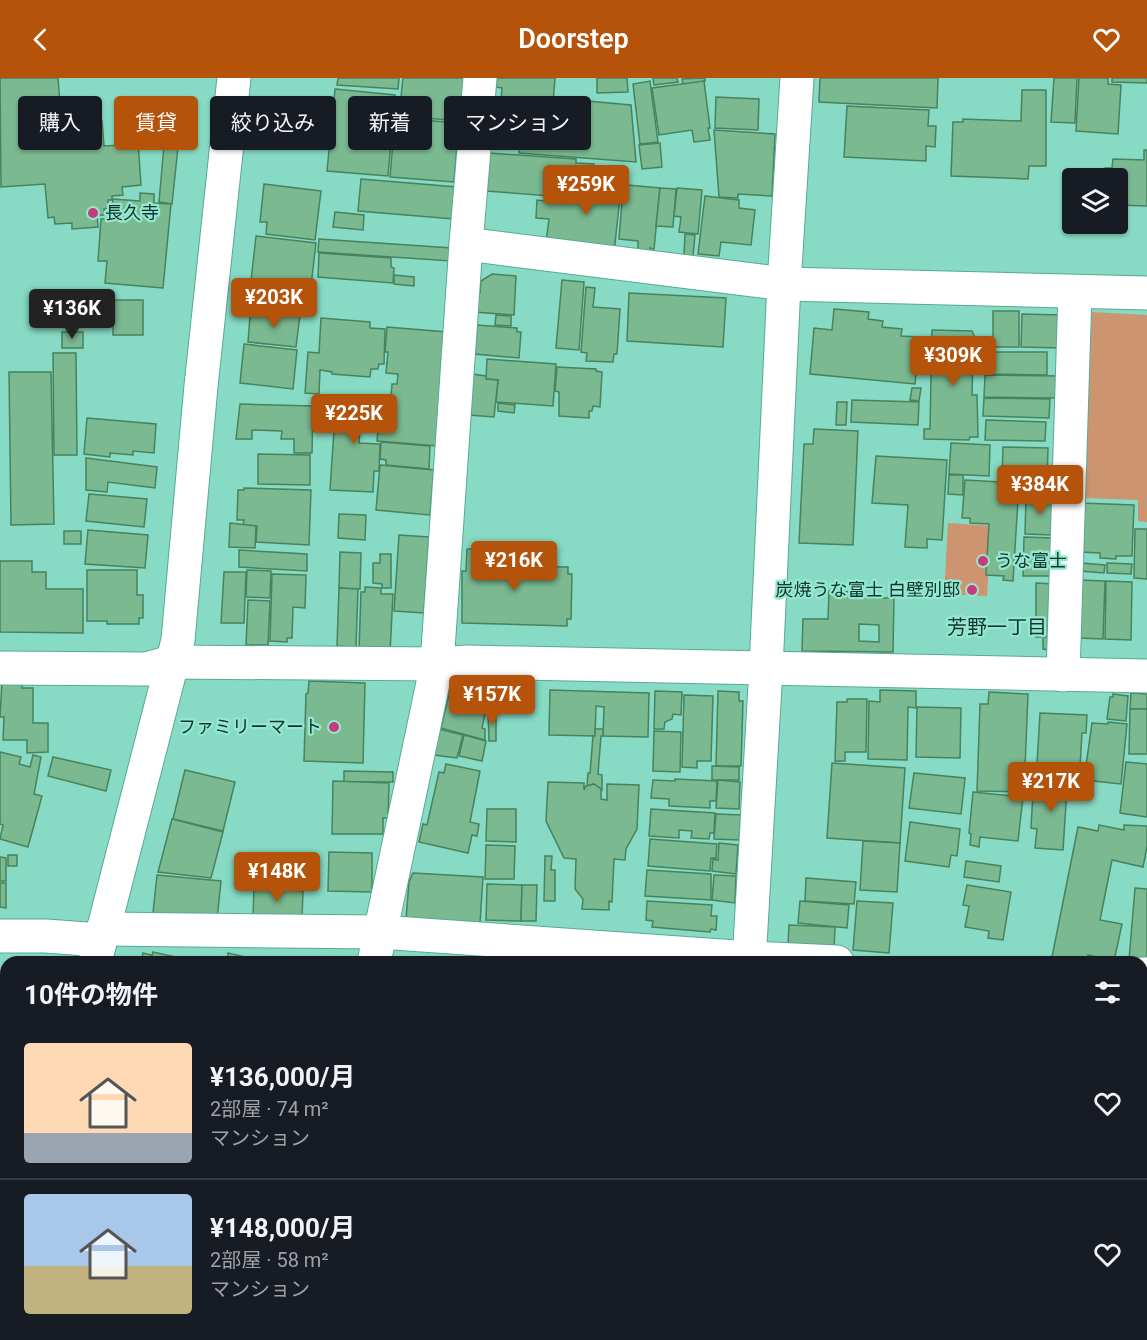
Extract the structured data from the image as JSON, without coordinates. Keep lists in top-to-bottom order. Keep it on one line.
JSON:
{"districts":["芳野一丁目"],"places":["長久寺","うな富士","炭焼うな富士 白壁別邸","ファミリーマート"],"page":{"header":"Doorstep","chip":["購入","賃貸","絞り込み","新着","マンション"],"price":["¥259K","¥203K","¥136K","¥309K","¥225K","¥384K","¥216K","¥157K","¥217K","¥148K"],"heading":"10件の物件","list":[{"name":"¥136,000/月","note":"2部屋 · 74 m² · マンション"},{"name":"¥148,000/月","note":"2部屋 · 58 m² · マンション"}]}}
